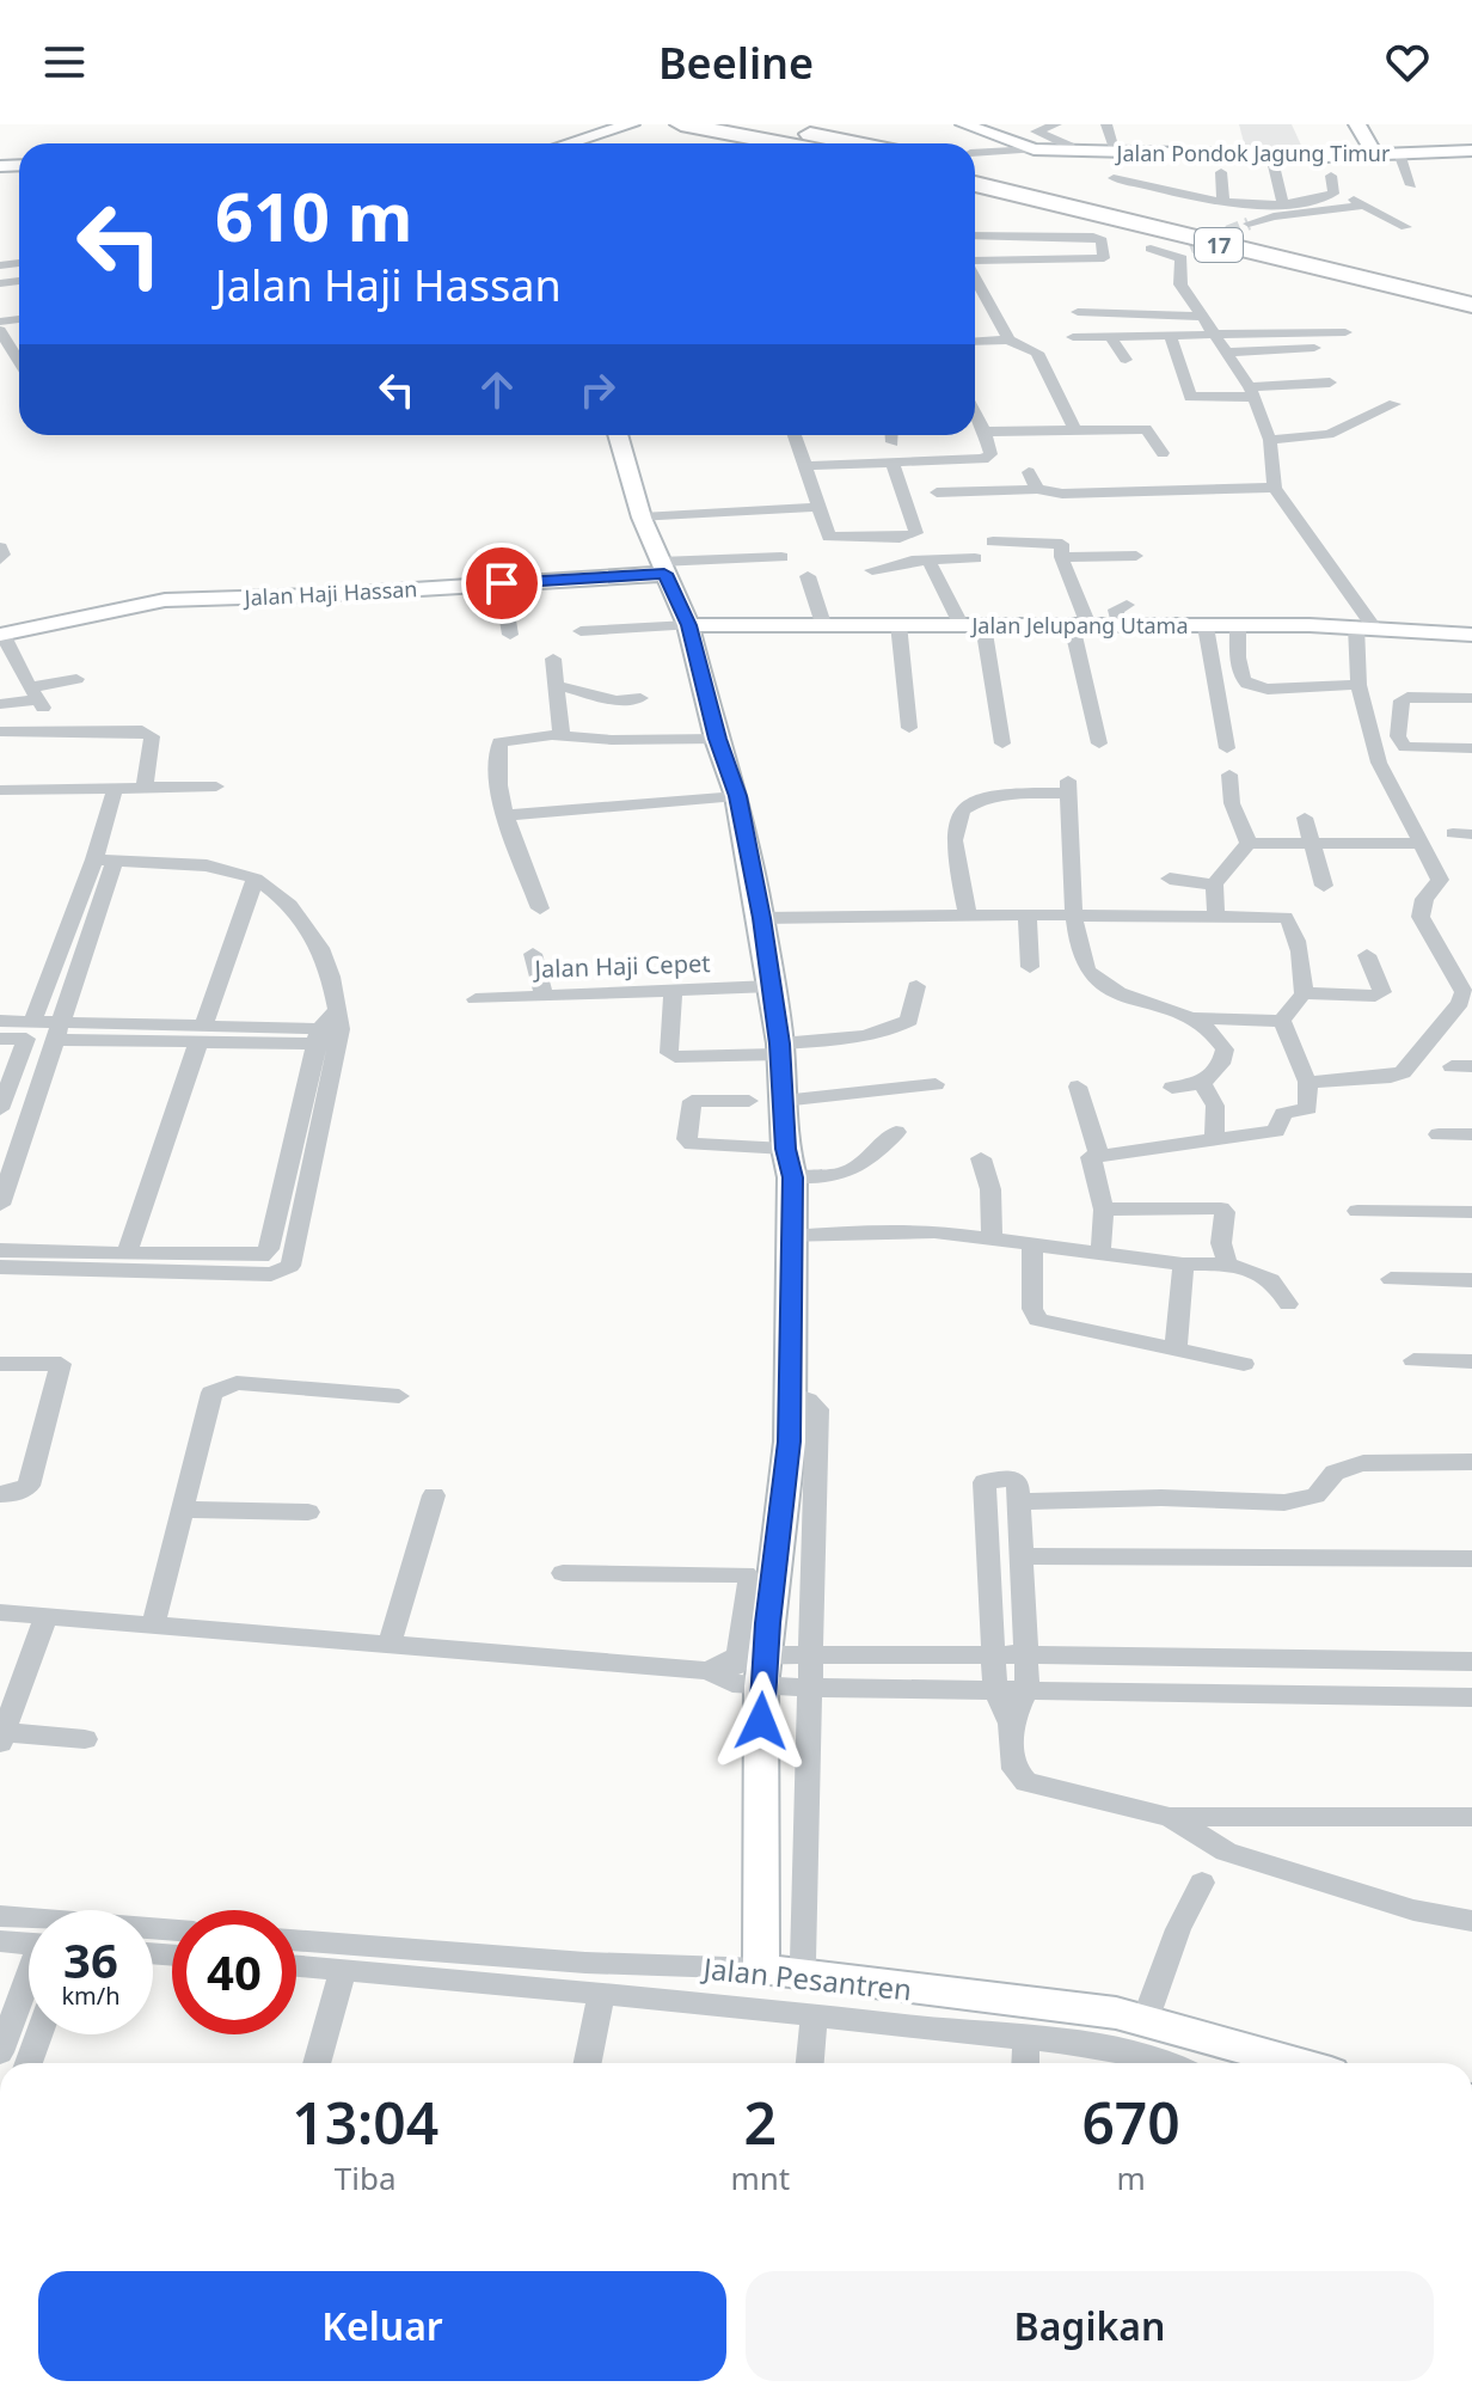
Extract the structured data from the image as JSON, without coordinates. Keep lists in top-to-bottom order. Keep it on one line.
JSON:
{"streets":{"highway":["17"],"street":["Jalan Pondok Jagung Timur","Jalan Haji Hassan","Jalan Jelupang Utama","Jalan Haji Cepet","Jalan Pesantren"]},"page":{"header":"Beeline","turn":["610 m","Jalan Haji Hassan"],"speed":"36 km/h","limit":"40","eta":["13:04","Tiba","2","mnt","670","m"],"buttons":["Keluar","Bagikan"]}}
